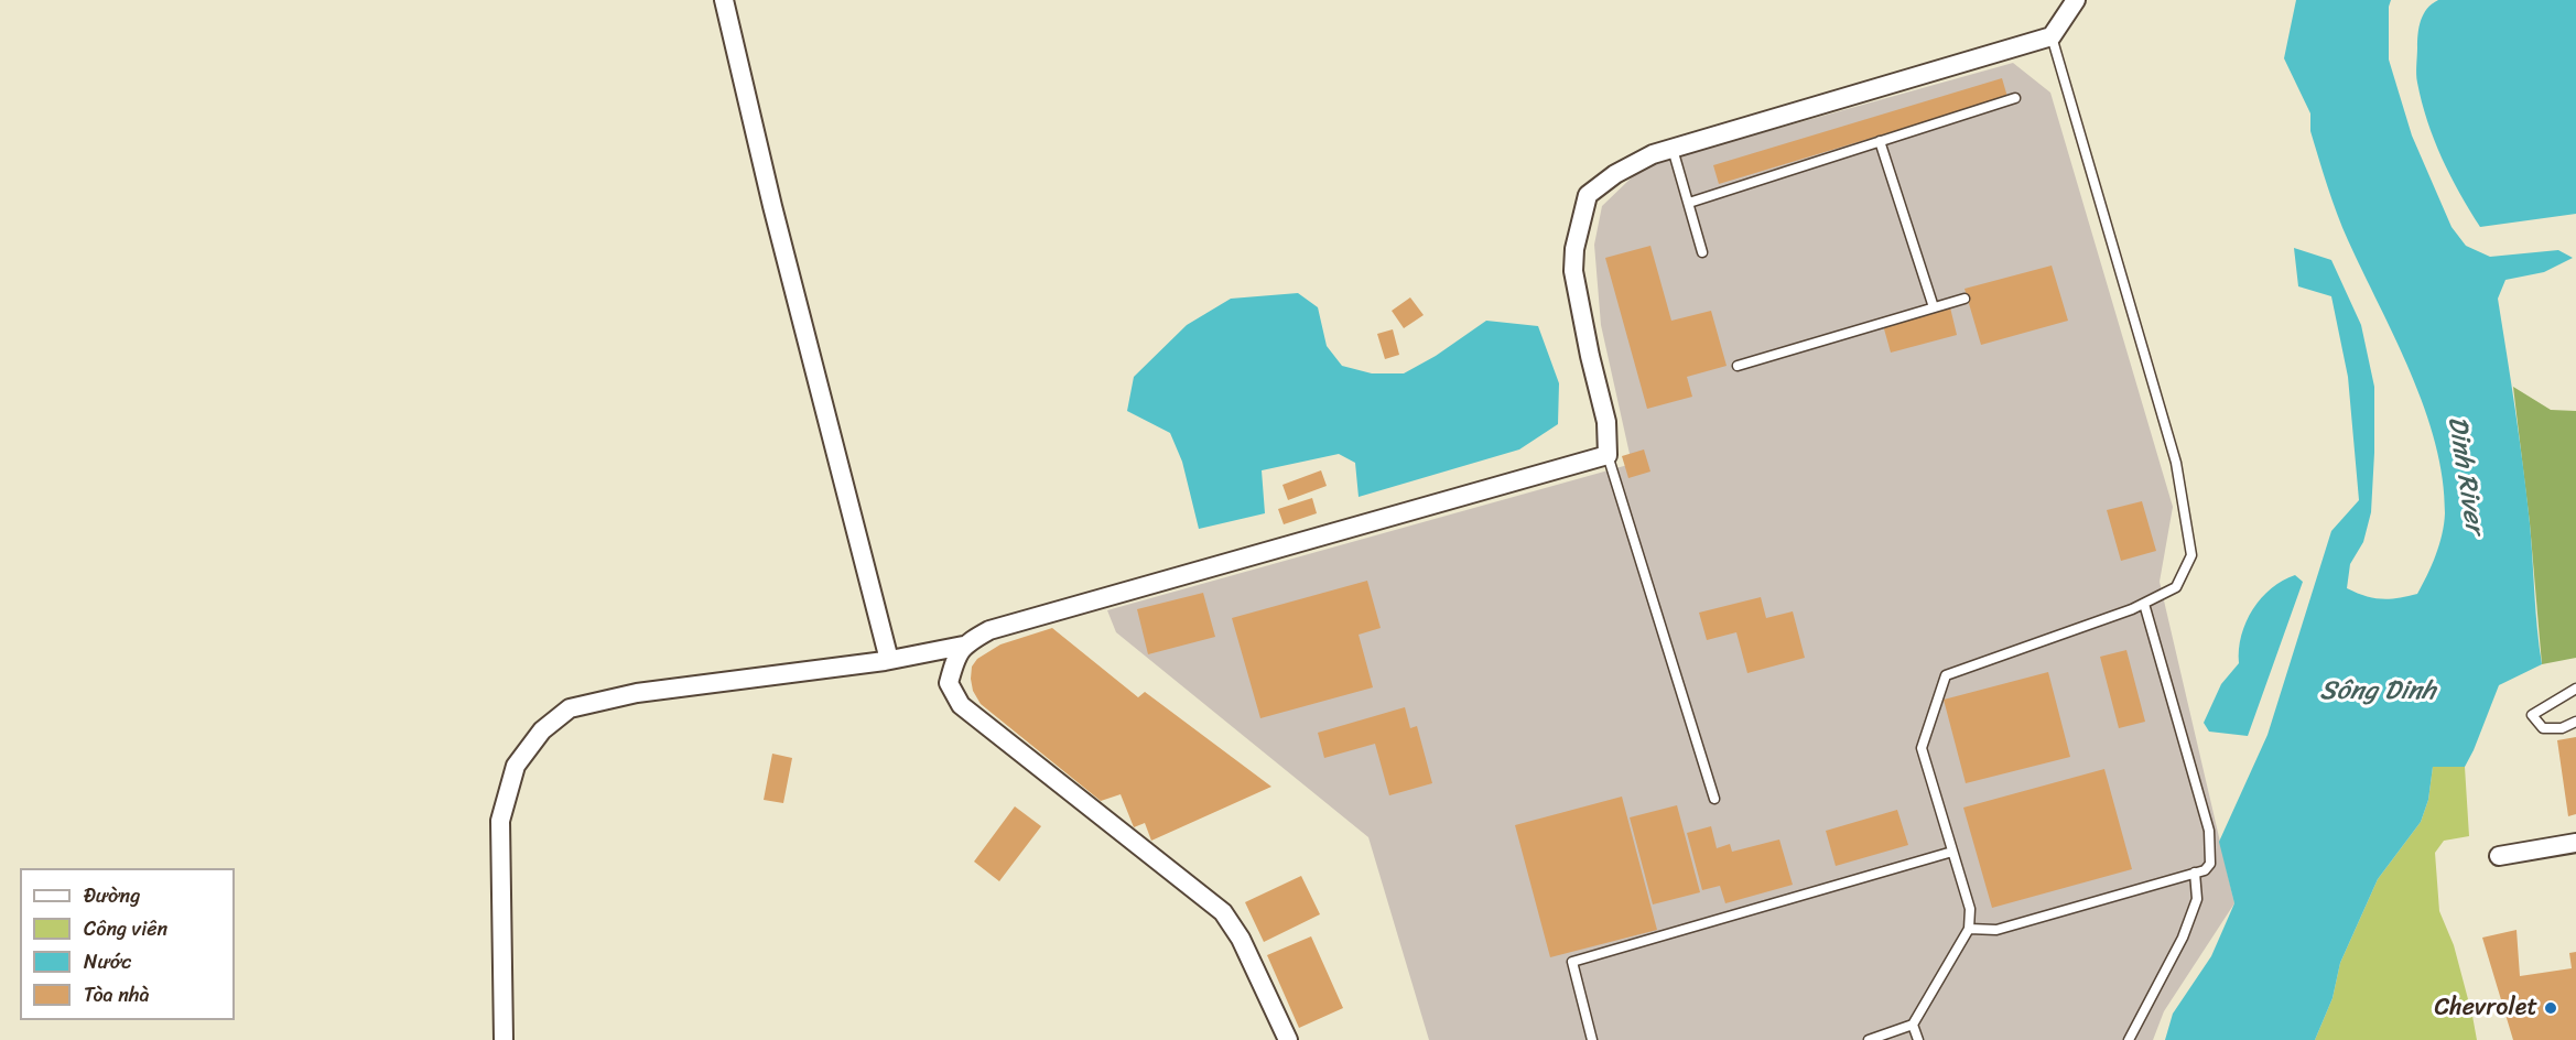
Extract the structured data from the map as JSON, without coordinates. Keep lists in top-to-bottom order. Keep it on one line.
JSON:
{"water":["Dinh River","Sông Dinh"],"places":["Chevrolet"],"legend":["Đường","Công viên","Nước","Tòa nhà"]}
